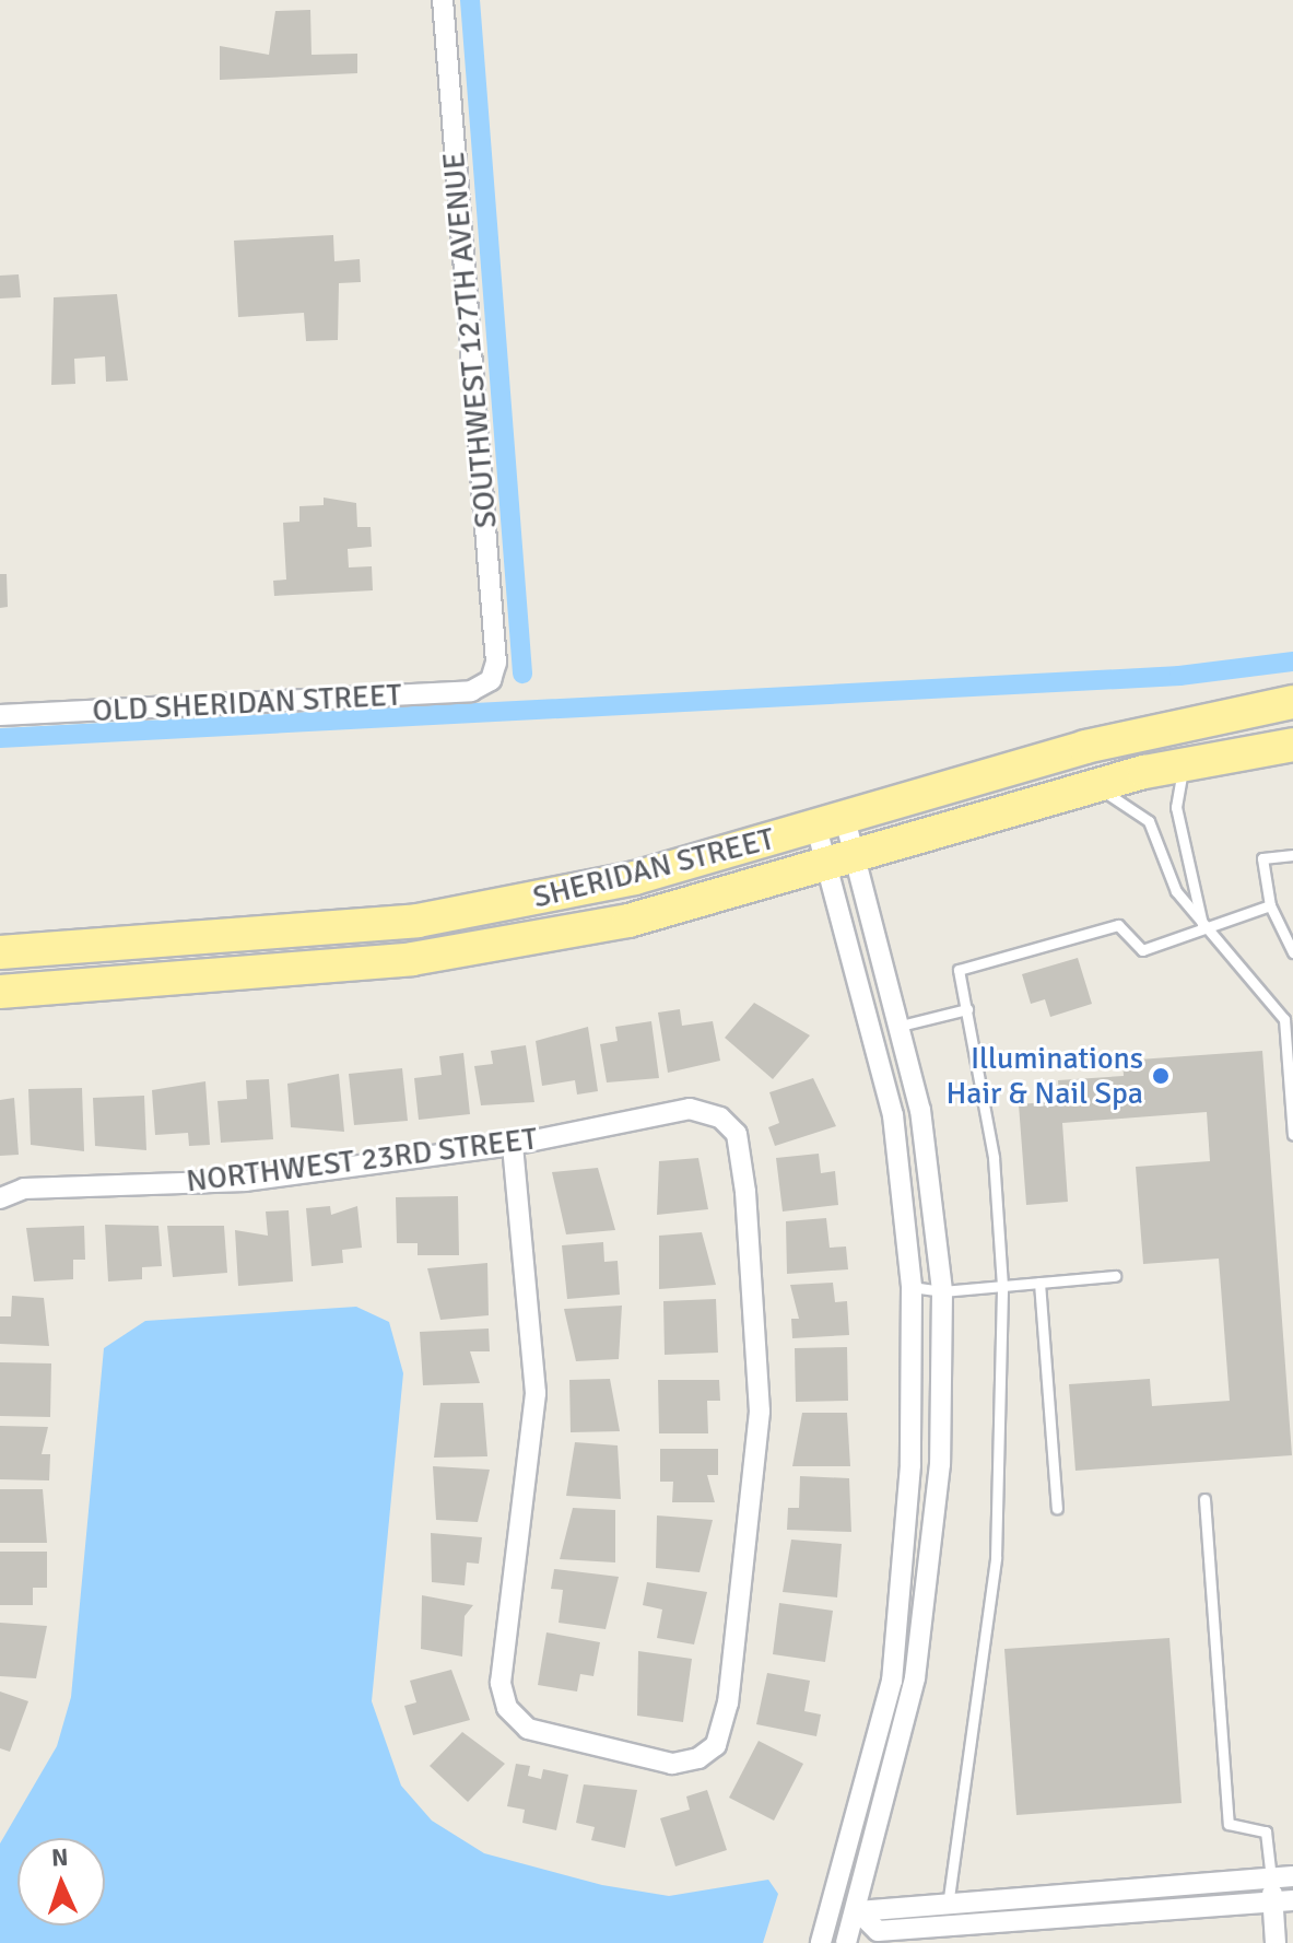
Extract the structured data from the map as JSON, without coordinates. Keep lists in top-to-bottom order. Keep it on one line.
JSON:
{"streets":{"main road":["SHERIDAN STREET"],"street":["SOUTHWEST 127TH AVENUE","OLD SHERIDAN STREET","NORTHWEST 23RD STREET"]},"crossings":[["SOUTHWEST 127TH AVENUE","OLD SHERIDAN STREET"]],"places":["Illuminations Hair & Nail Spa"],"north":"top"}
